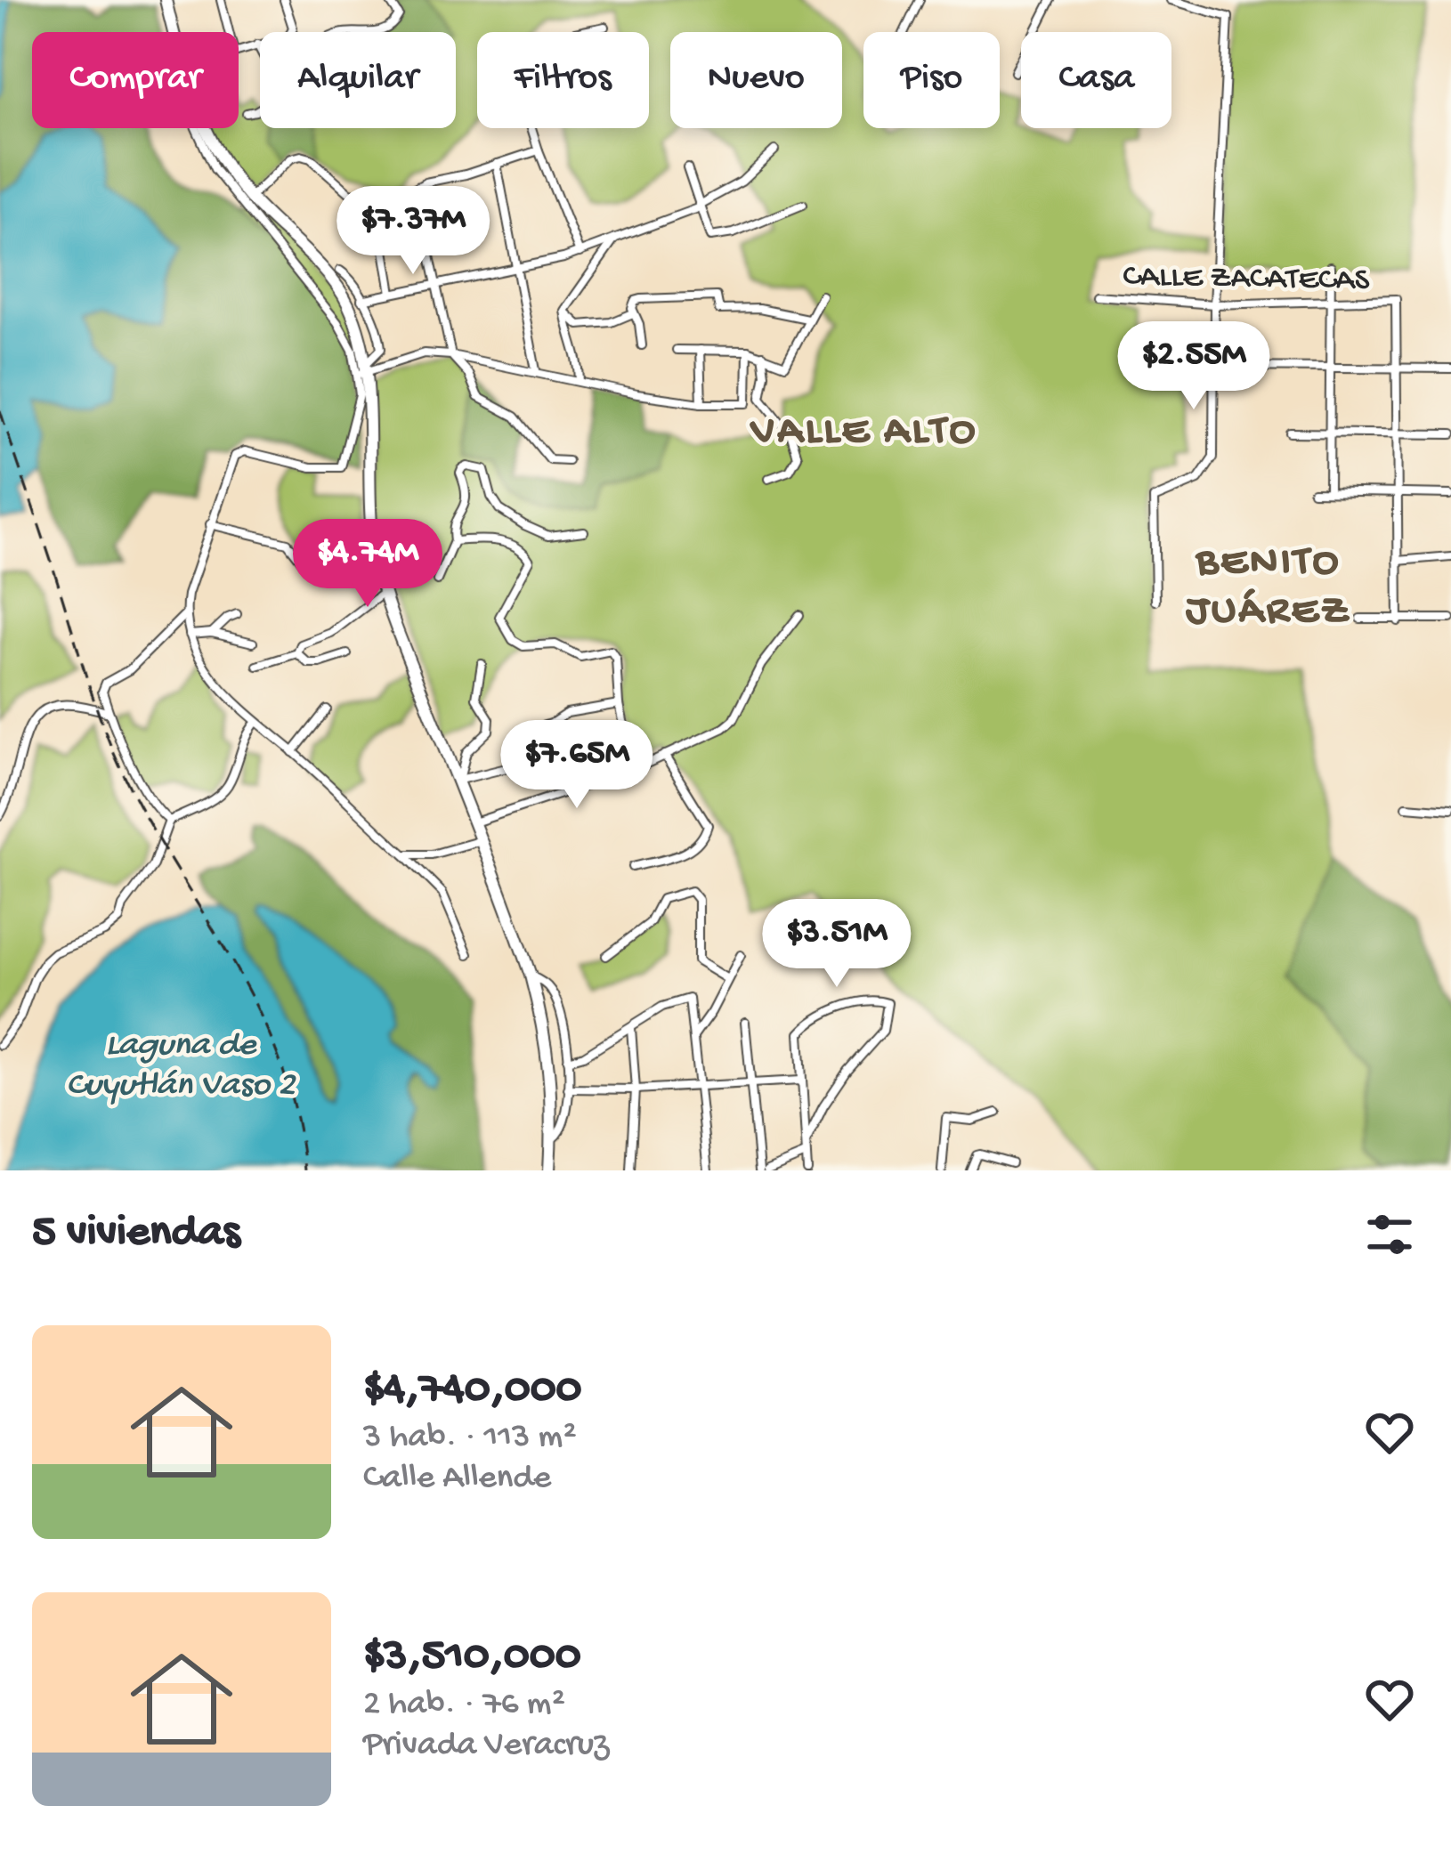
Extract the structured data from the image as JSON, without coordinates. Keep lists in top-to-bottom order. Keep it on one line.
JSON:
{"streets":{"street":["CALLE ZACATECAS"]},"districts":["VALLE ALTO","BENITO JUÁREZ"],"water":["Laguna de Cuyutlán Vaso 2"],"page":{"chip":["Comprar","Alquilar","Filtros","Nuevo","Piso","Casa"],"price":["$7.37M","$2.55M","$4.74M","$7.65M","$3.51M"],"heading":"5 viviendas","list":[{"name":"$4,740,000","note":"3 hab. · 113 m² · Calle Allende"},{"name":"$3,510,000","note":"2 hab. · 76 m² · Privada Veracruz"}]}}
